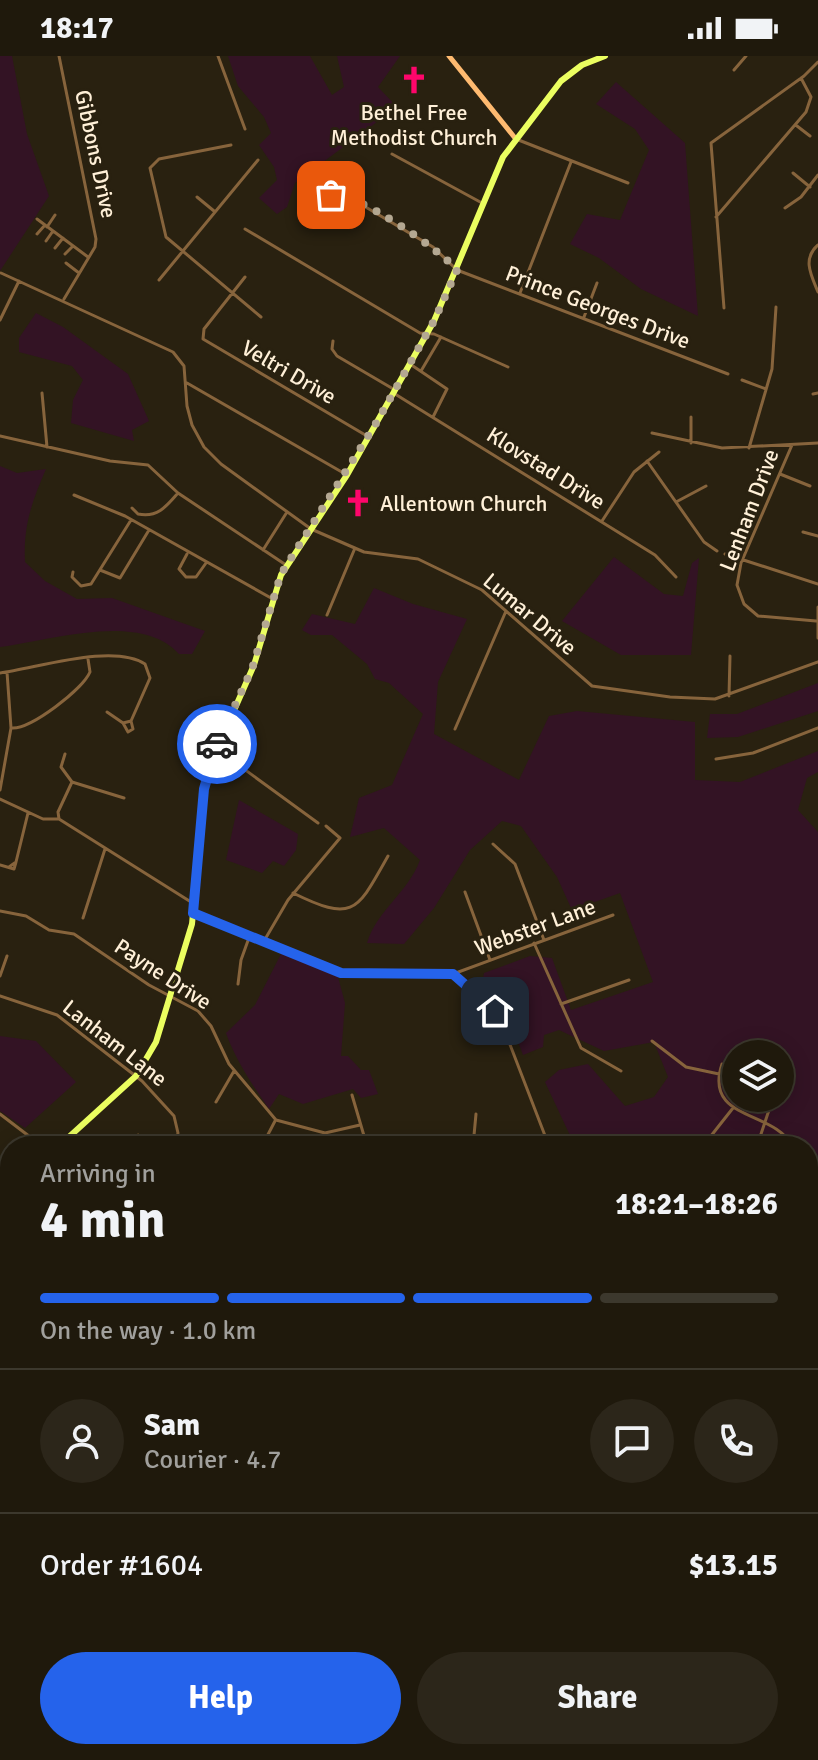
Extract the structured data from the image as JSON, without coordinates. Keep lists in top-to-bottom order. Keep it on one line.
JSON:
{"streets":{"street":["Gibbons Drive","Prince Georges Drive","Veltri Drive","Klovstad Drive","Lenham Drive","Lumar Drive","Webster Lane","Payne Drive","Lanham Lane"]},"crossings":[["Gibbons Drive","Lumar Drive"]],"places":{"church":["Bethel Free Methodist Church","Allentown Church"]},"page":{"status":"18:17","heading":["4 min","Arriving in","18:21–18:26"],"panel":["Sam","Courier · 4.7","Order #1604","$13.15"],"bar":"On the way · 1.0 km","buttons":["Help","Share"]}}
